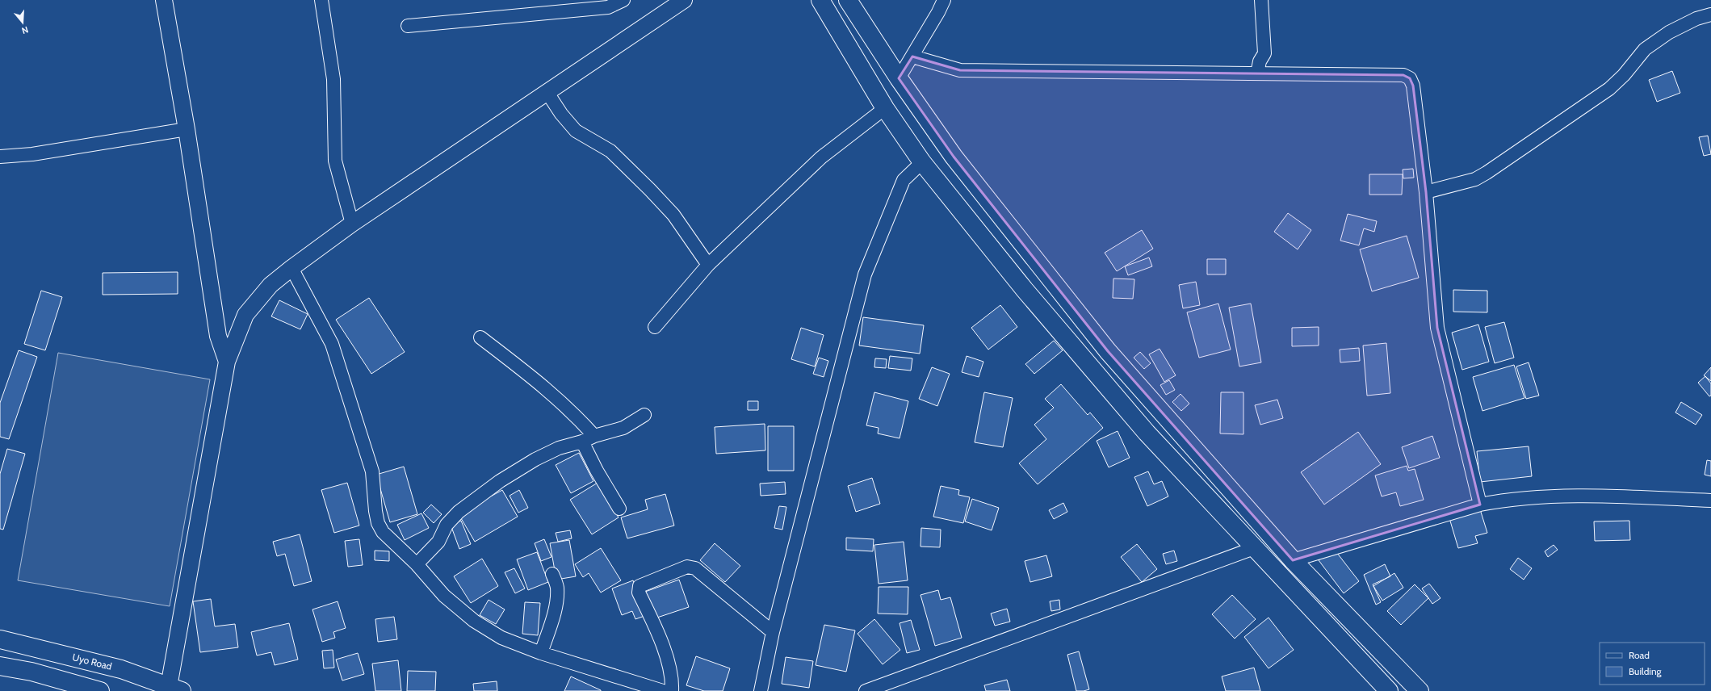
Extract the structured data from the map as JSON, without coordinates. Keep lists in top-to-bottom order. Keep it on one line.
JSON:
{"streets":{"highway":["Uyo Road"]},"legend":["Road","Building"],"north":"bottom"}
